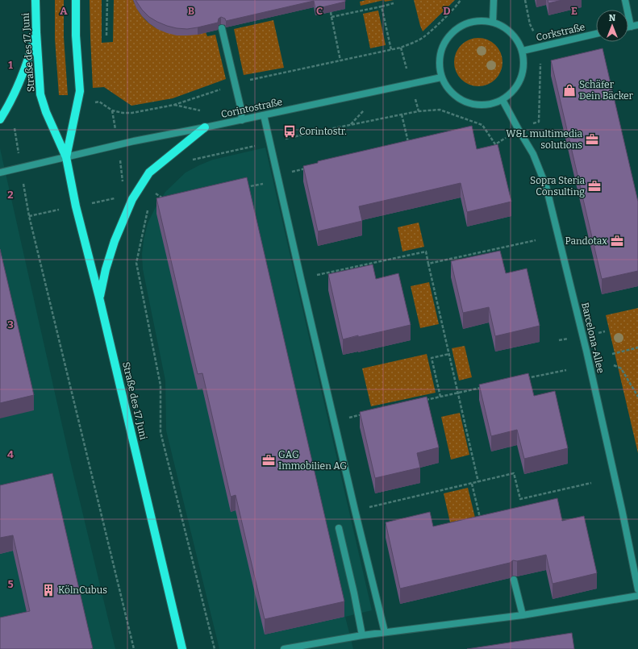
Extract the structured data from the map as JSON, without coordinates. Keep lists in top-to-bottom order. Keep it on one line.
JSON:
{"streets":{"main road":["Straße des 17. Juni"],"street":["Corkstraße","Corintostraße","Barcelona-Allee"]},"crossings":[["Corkstraße","Corintostraße"],["Corkstraße","Barcelona-Allee"],["Straße des 17. Juni","Corintostraße"],["Corintostraße","Barcelona-Allee"]],"places":{"shop":["Schäfer Dein Bäcker"],"bus stop":["Corintostr."],"office":["W&L multimedia solutions","Sopra Steria Consulting","Pandotax","GAG Immobilien AG"],"building":["KölnCubus"]},"north":"top","grid":{"columns":["A","B","C","D","E"],"rows":["1","2","3","4","5"]}}
